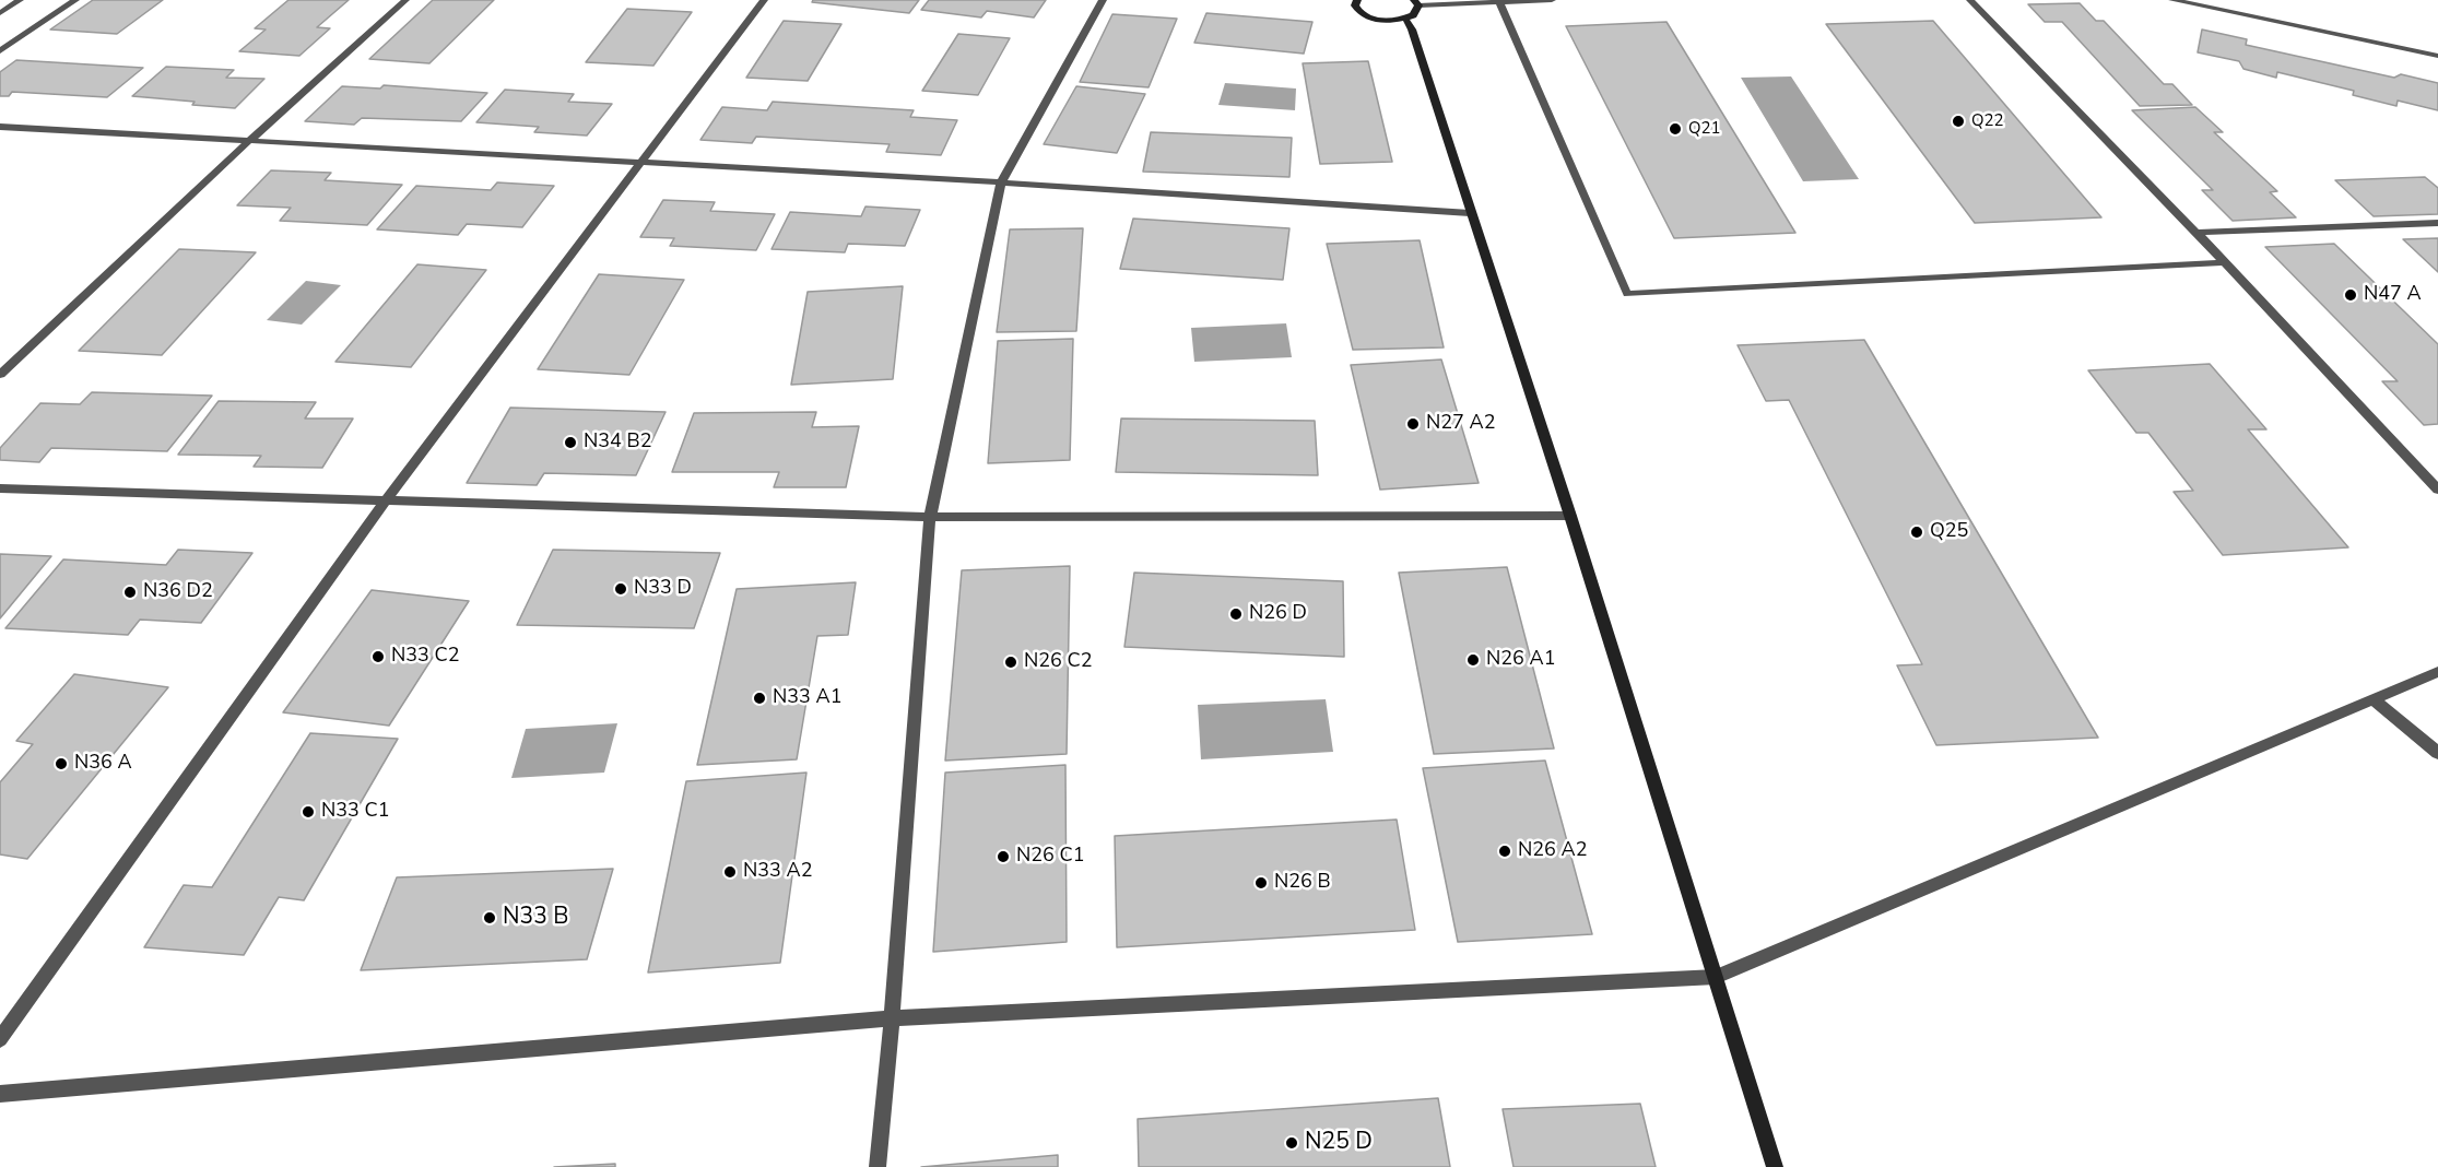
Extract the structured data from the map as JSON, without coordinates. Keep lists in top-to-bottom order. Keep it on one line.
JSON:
{"places":["Q22","Q21","N47 A","N27 A2","N34 B2","Q25","N33 D","N36 D2","N26 D","N33 C2","N26 A1","N26 C2","N33 A1","N36 A","N33 C1","N26 A2","N26 C1","N33 A2","N26 B","N33 B","N25 D"]}
